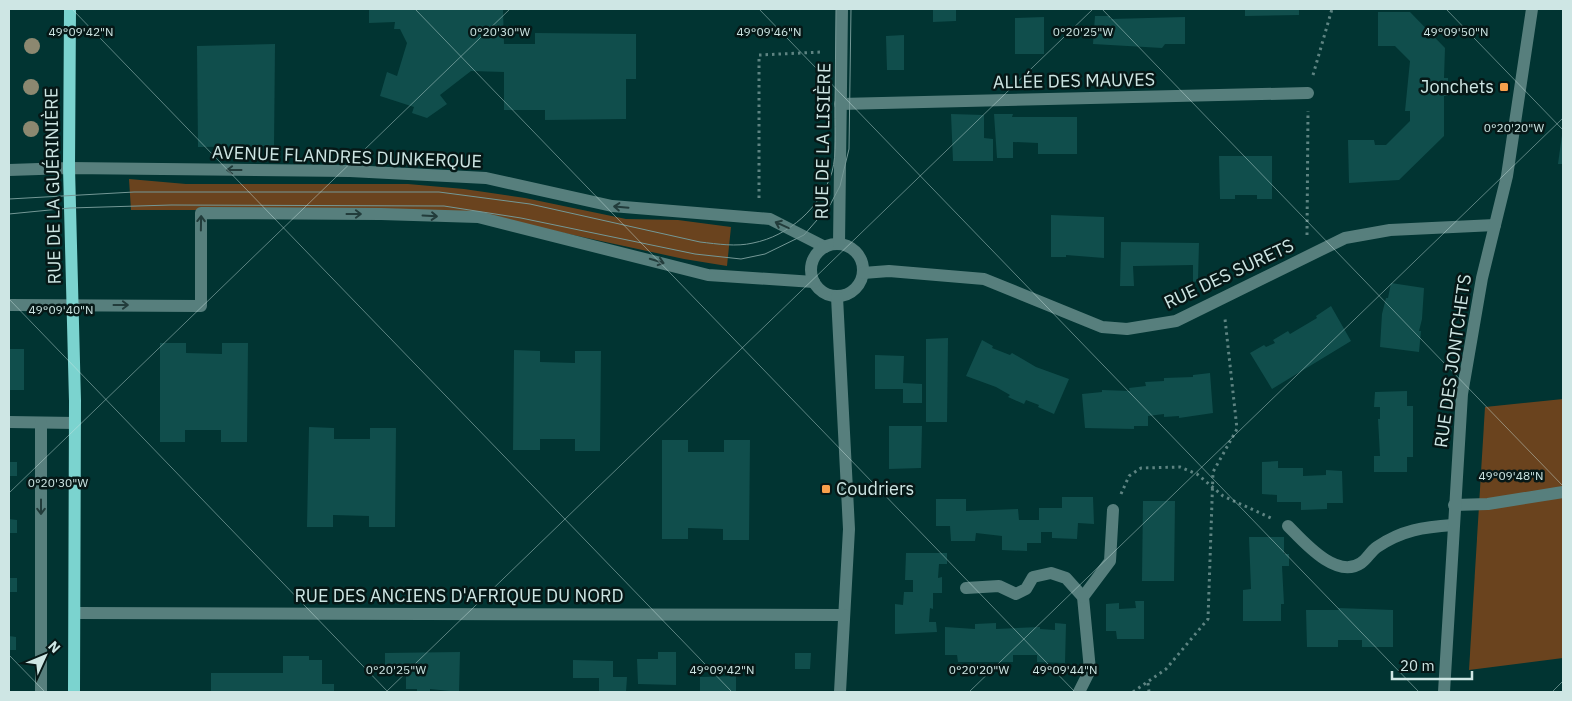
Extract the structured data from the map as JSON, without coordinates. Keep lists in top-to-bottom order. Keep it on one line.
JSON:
{"streets":{"main road":["RUE DE LA GUÉRINIÈRE"],"street":["ALLÉE DES MAUVES","RUE DE LA LISIÈRE","AVENUE FLANDRES DUNKERQUE","RUE DES SURETS","RUE DES JONTCHETS","RUE DES ANCIENS D'AFRIQUE DU NORD"]},"crossings":[["ALLÉE DES MAUVES","RUE DE LA LISIÈRE"],["RUE DE LA LISIÈRE","AVENUE FLANDRES DUNKERQUE"],["RUE DE LA LISIÈRE","RUE DES SURETS"],["AVENUE FLANDRES DUNKERQUE","RUE DE LA GUÉRINIÈRE"],["AVENUE FLANDRES DUNKERQUE","RUE DES SURETS"],["RUE DE LA GUÉRINIÈRE","RUE DES ANCIENS D'AFRIQUE DU NORD"],["RUE DES SURETS","RUE DES JONTCHETS"]],"one_way":["AVENUE FLANDRES DUNKERQUE"],"places":{"transit":["Jonchets","Coudriers"]},"scale_bar":"20 m","north":"top right","coordinates":["0°20'25\"W","0°20'30\"W","49°09'50\"N","49°09'42\"N","49°09'46\"N","0°20'20\"W","49°09'40\"N","49°09'48\"N","49°09'44\"N"]}
